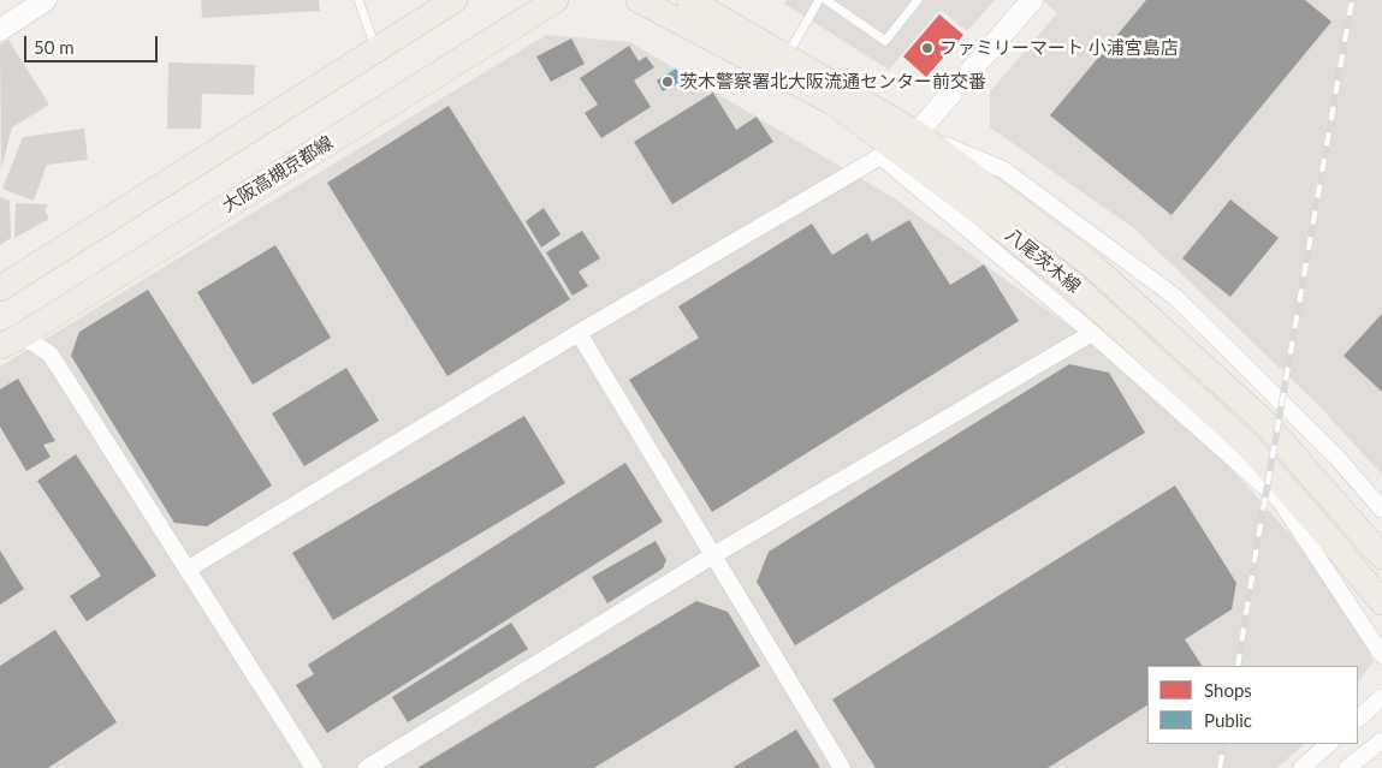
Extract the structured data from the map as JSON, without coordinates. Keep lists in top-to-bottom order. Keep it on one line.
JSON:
{"streets":{"main road":["大阪高槻京都線","八尾茨木線"]},"places":["ファミリーマート 小浦宮島店","茨木警察署北大阪流通センター前交番"],"legend":["Shops","Public"],"scale_bar":"50 m"}
